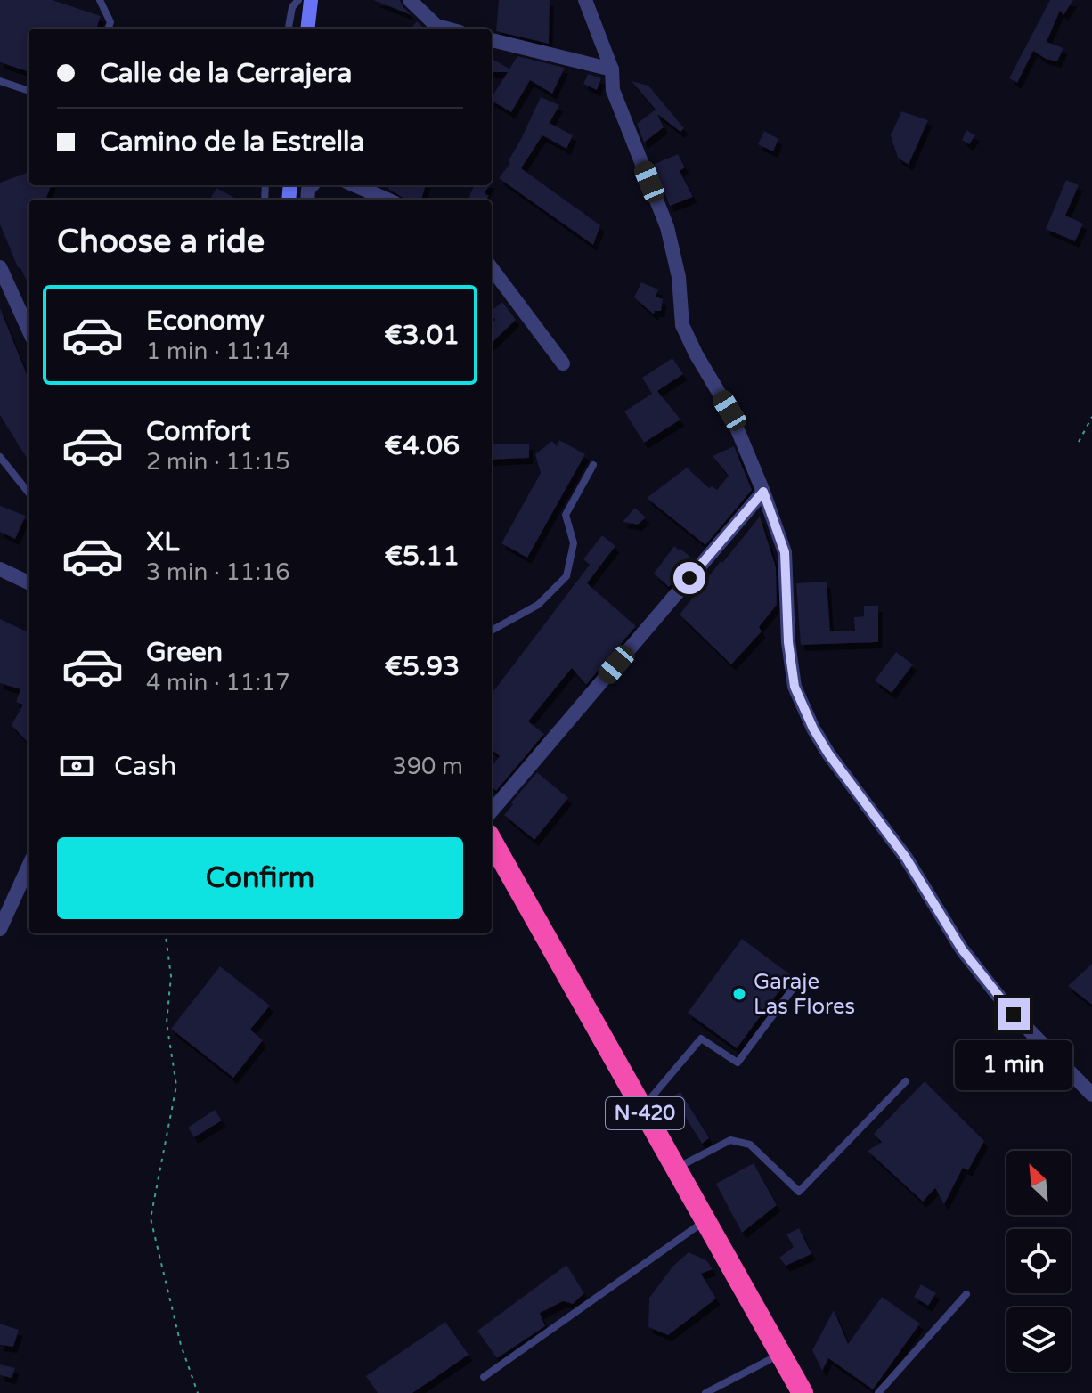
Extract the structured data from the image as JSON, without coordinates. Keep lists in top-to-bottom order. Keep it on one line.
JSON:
{"streets":{"highway":["N-420"]},"places":["Garaje Las Flores"],"north":"top left","page":{"banner":["Calle de la Cerrajera","Camino de la Estrella"],"heading":"Choose a ride","list":[{"name":"Economy","note":"1 min · 11:14","value":"€3.01"},{"name":"Comfort","note":"2 min · 11:15","value":"€4.06"},{"name":"XL","note":"3 min · 11:16","value":"€5.11"},{"name":"Green","note":"4 min · 11:17","value":"€5.93"}],"pay":["Cash","390 m"],"buttons":"Confirm","bubble":"1 min"}}
